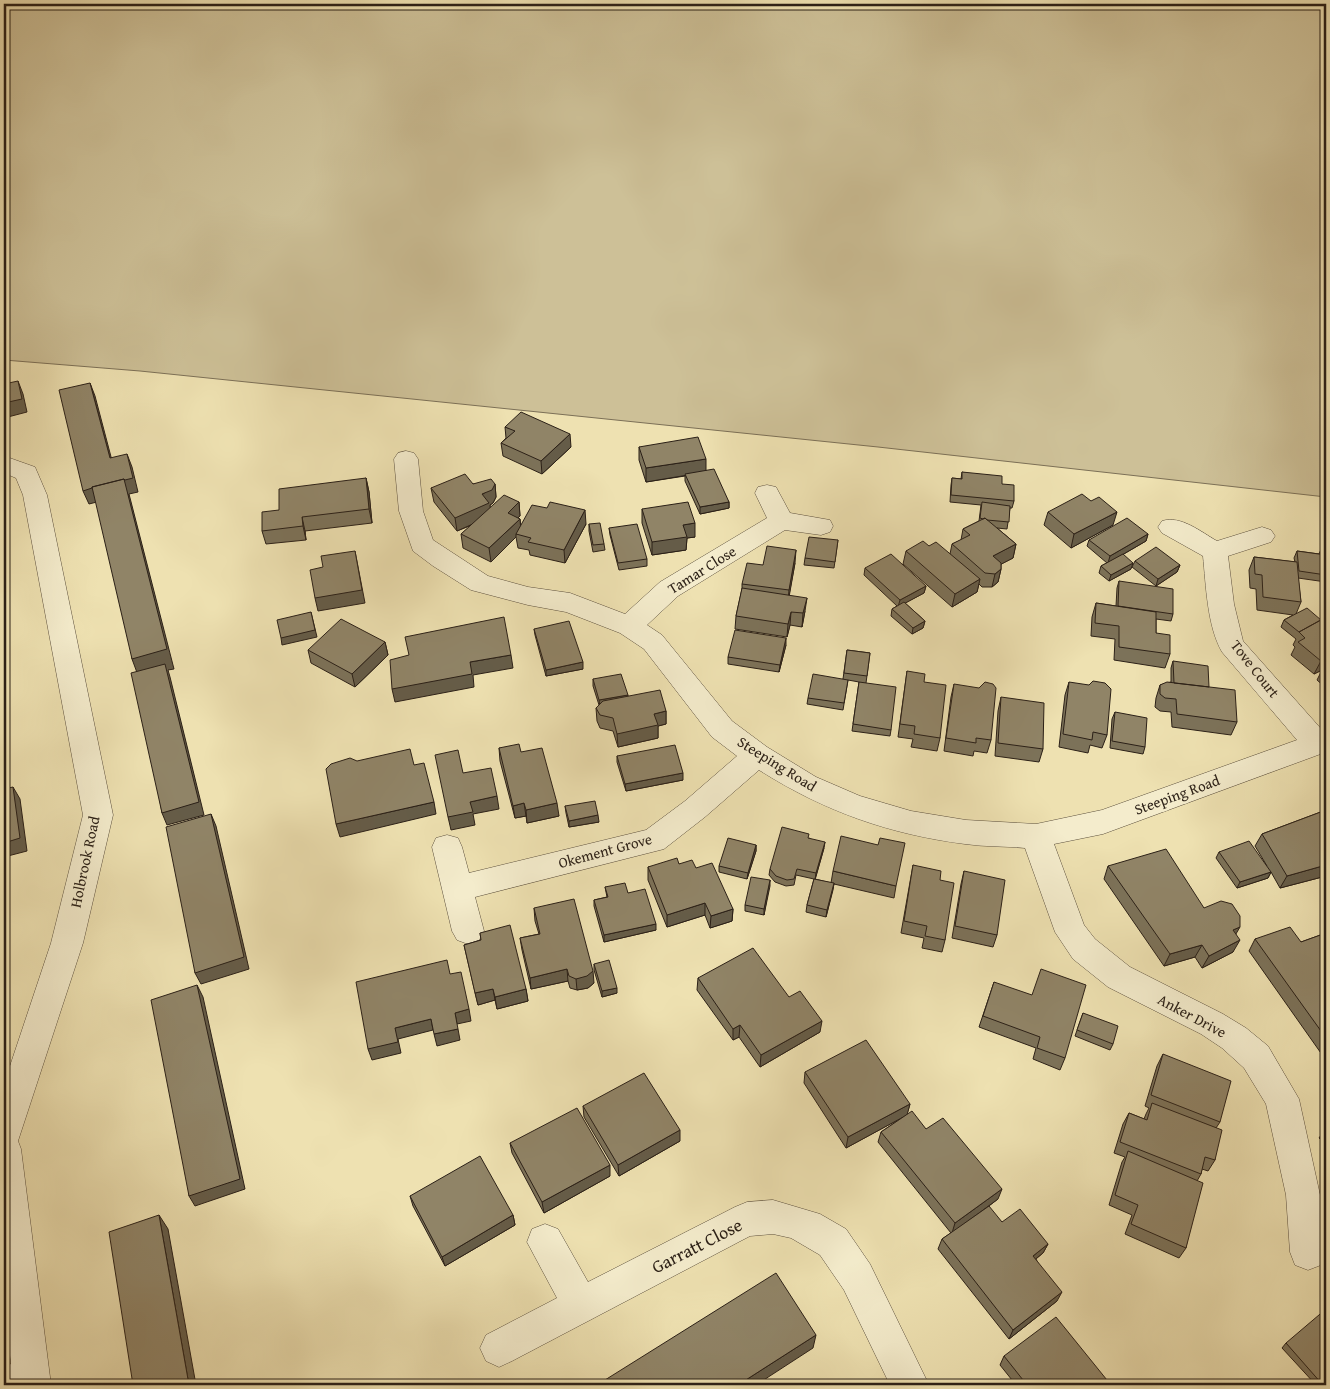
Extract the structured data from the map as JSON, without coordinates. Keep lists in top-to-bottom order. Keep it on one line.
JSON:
{"streets":{"street":["Tamar Close","Tove Court","Steeping Road","Okement Grove","Holbrook Road","Anker Drive","Garratt Close"]},"crossings":[["Tamar Close","Steeping Road"],["Tove Court","Steeping Road"],["Steeping Road","Okement Grove"],["Steeping Road","Anker Drive"]]}
